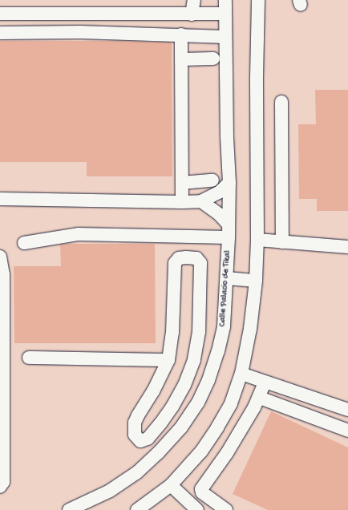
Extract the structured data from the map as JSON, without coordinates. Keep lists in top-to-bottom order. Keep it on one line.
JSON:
{"streets":{"street":["Calle Palacio de Tikal"]}}
